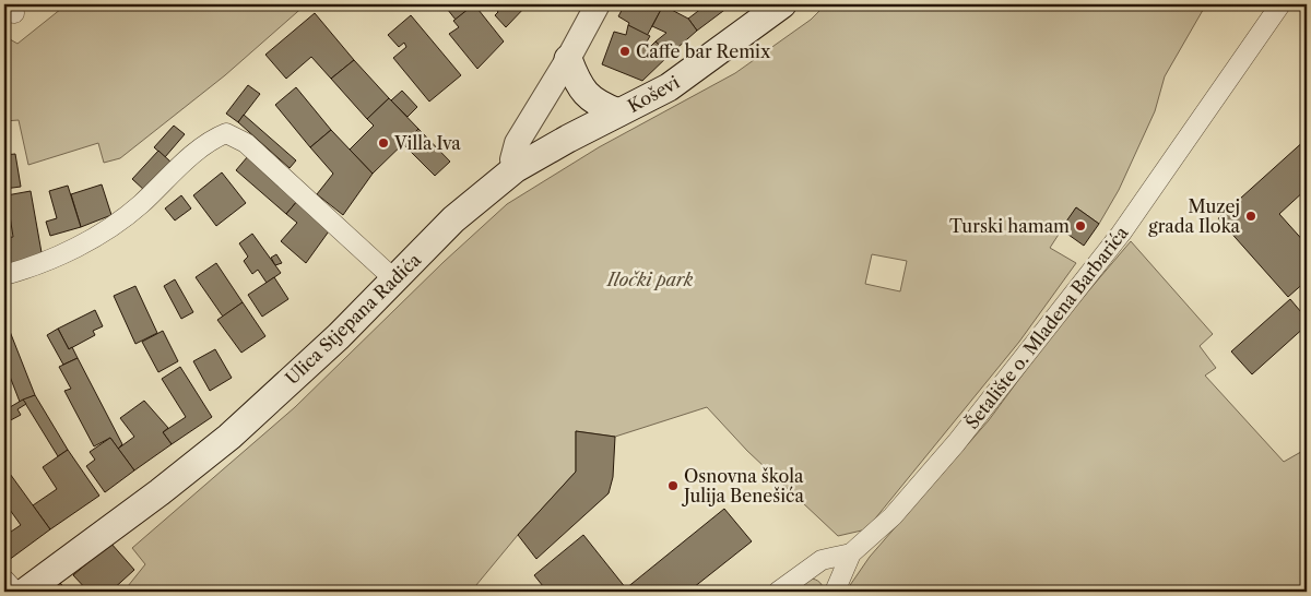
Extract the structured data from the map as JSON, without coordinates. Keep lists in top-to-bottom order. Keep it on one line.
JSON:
{"streets":{"main road":["Koševi","Ulica Stjepana Radića"],"street":["Šetalište o. Mladena Barbarića"]},"crossings":[["Koševi","Ulica Stjepana Radića"]],"parks":["Iločki park"],"places":["Caffe bar Remix","Villa Iva","Muzej grada Iloka","Turski hamam","Osnovna škola Julija Benešića"]}
